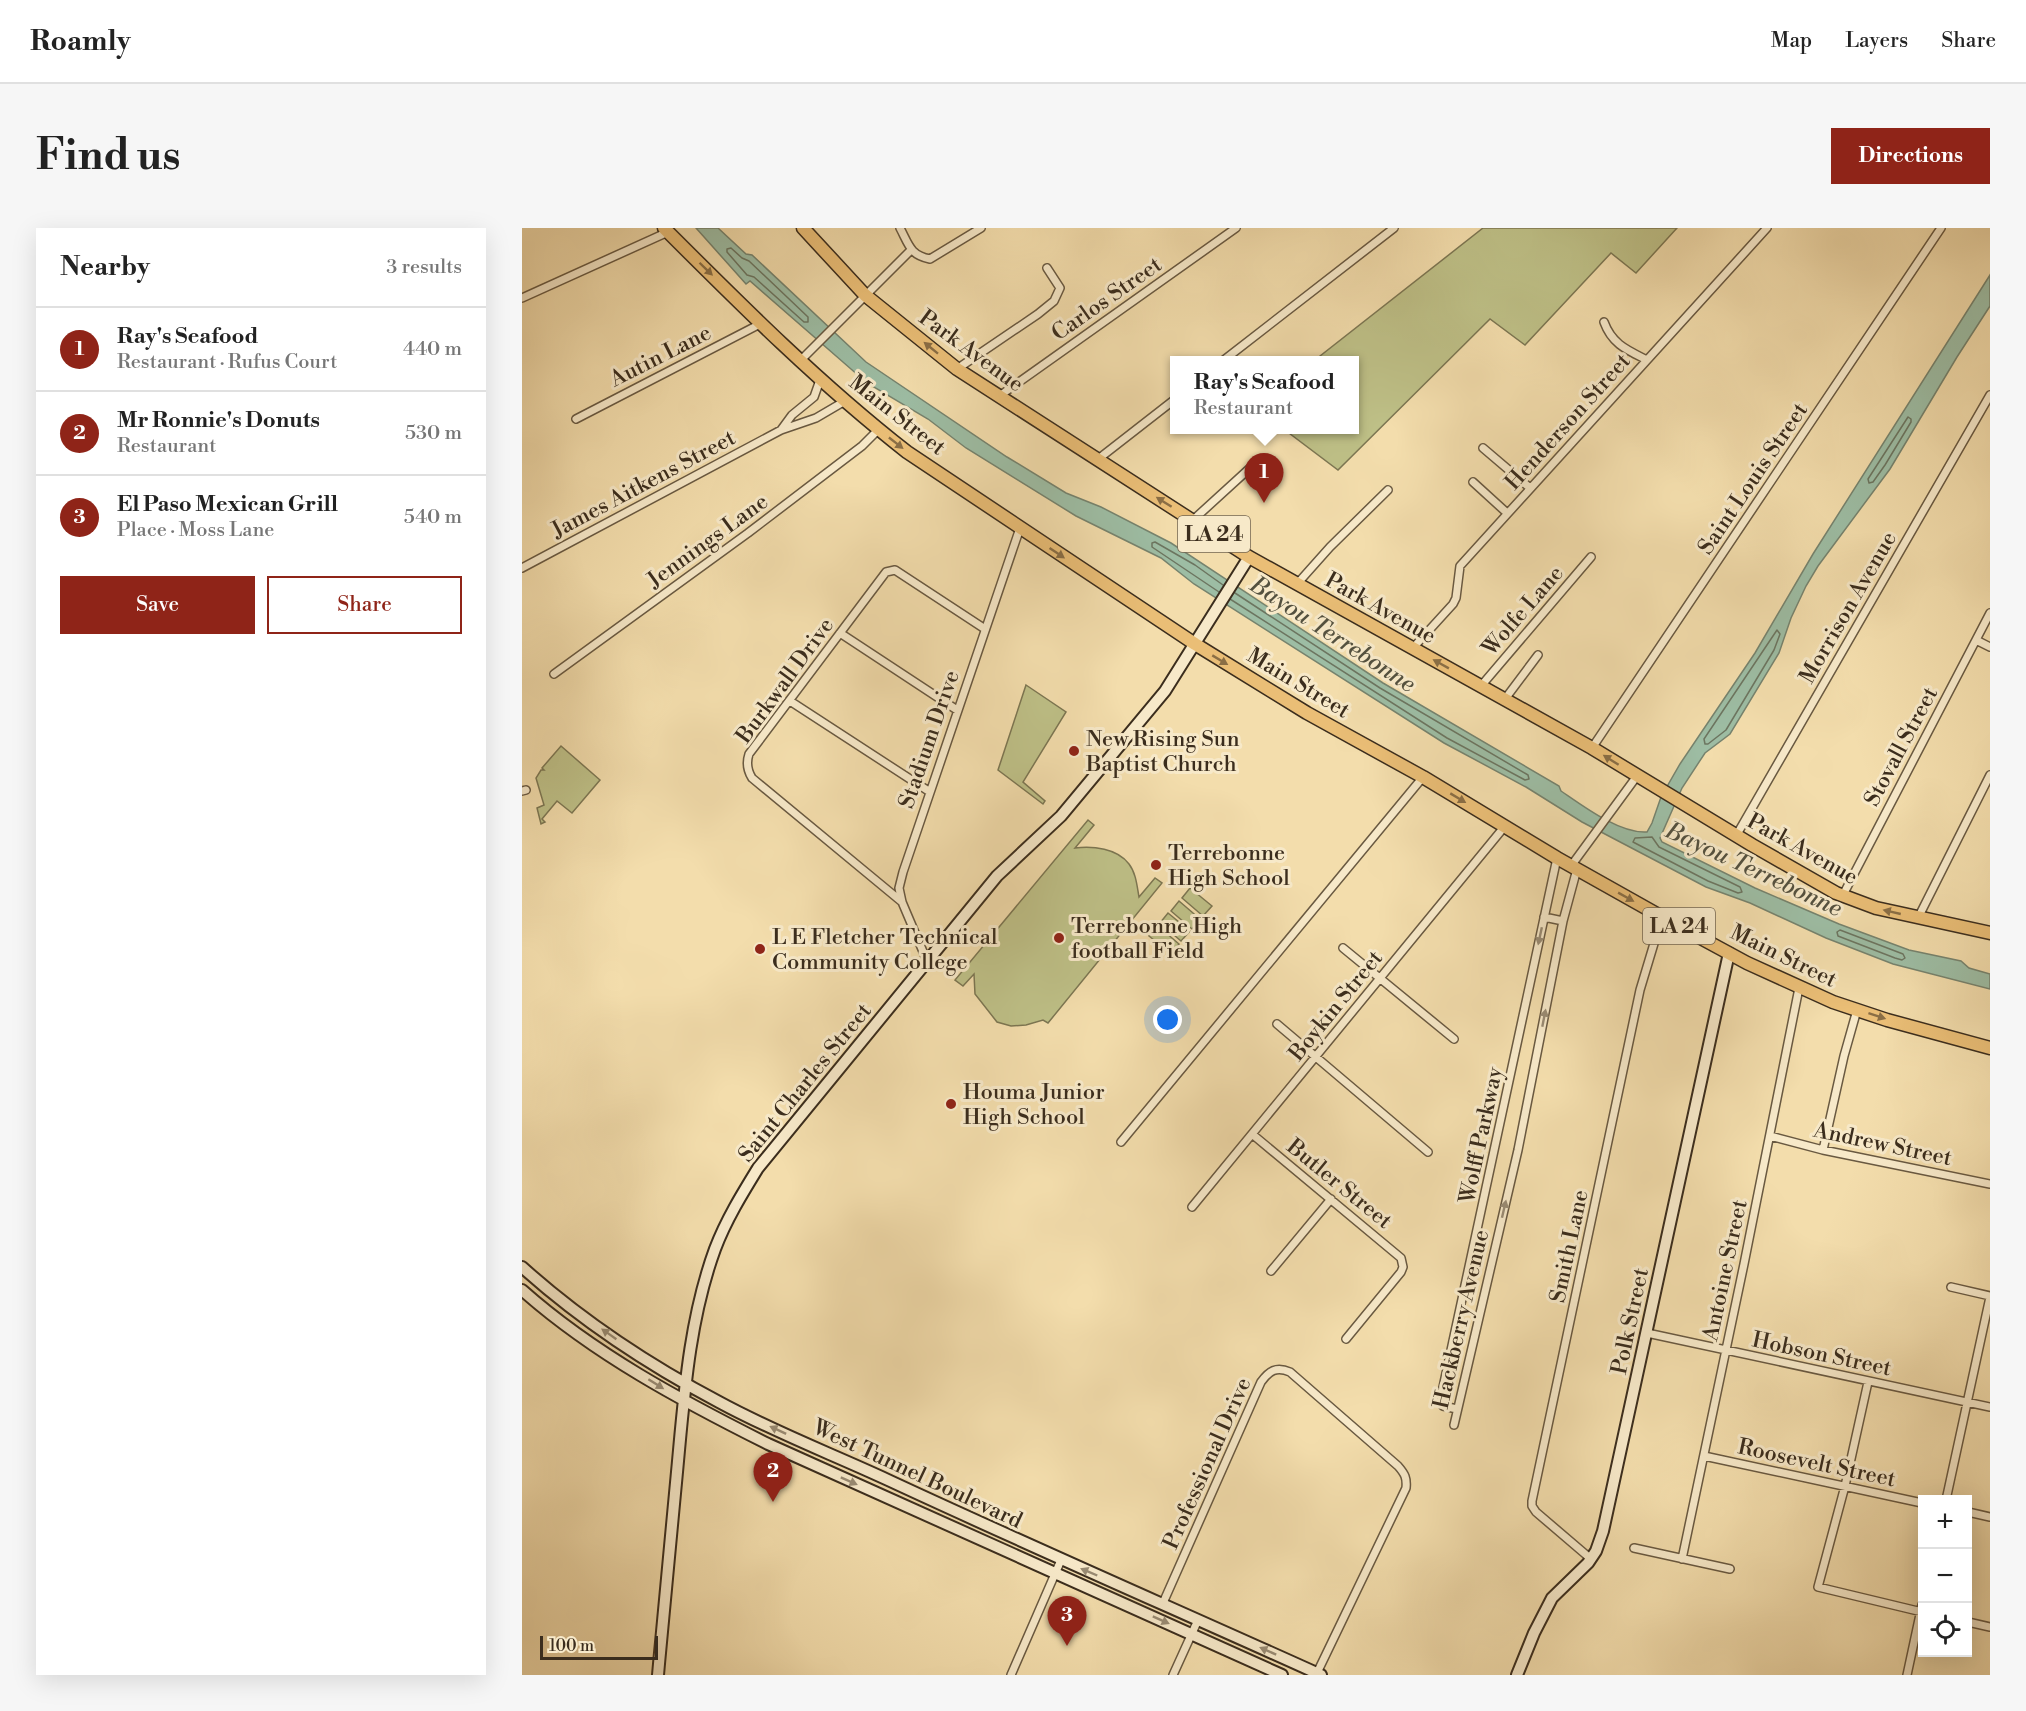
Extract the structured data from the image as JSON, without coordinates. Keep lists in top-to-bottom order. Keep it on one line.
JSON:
{"streets":{"main road":["Park Avenue","Main Street","LA 24"],"street":["Carlos Street","Autin Lane","Henderson Street","Saint Louis Street","James Aitkens Street","Jennings Lane","Morrison Avenue","Wolfe Lane","Burkwall Drive","Stadium Drive","Stovall Street","Boykin Street","Saint Charles Street","Wolff Parkway","Andrew Street","Butler Street","Smith Lane","Antoine Street","Hackberry Avenue","Polk Street","Hobson Street","Roosevelt Street","Professional Drive","West Tunnel Boulevard"]},"crossings":[["Carlos Street","Park Avenue"],["Park Avenue","Henderson Street"],["Park Avenue","Saint Louis Street"],["Park Avenue","Morrison Avenue"],["Park Avenue","Wolfe Lane"],["Park Avenue","Stovall Street"],["Park Avenue","Saint Charles Street"],["Park Avenue","Hackberry Avenue"],["Autin Lane","Main Street"],["Main Street","James Aitkens Street"],["Main Street","Jennings Lane"],["Main Street","Stadium Drive"],["Main Street","Boykin Street"],["Main Street","Saint Charles Street"],["Main Street","Wolff Parkway"],["Main Street","Smith Lane"],["Main Street","Antoine Street"],["Main Street","Hackberry Avenue"],["Main Street","Polk Street"],["Burkwall Drive","Stadium Drive"],["Stadium Drive","Saint Charles Street"],["Boykin Street","Butler Street"],["Saint Charles Street","West Tunnel Boulevard"],["Wolff Parkway","Hackberry Avenue"],["Andrew Street","Antoine Street"],["Smith Lane","Polk Street"],["Antoine Street","Hobson Street"],["Antoine Street","Roosevelt Street"],["Polk Street","Hobson Street"],["Professional Drive","West Tunnel Boulevard"]],"one_way":["Main Street","Wolff Parkway","Hackberry Avenue"],"water":["Bayou Terrebonne"],"places":["New Rising Sun Baptist Church","Terrebonne High School","Terrebonne High football Field","L E Fletcher Technical Community College","Houma Junior High School"],"scale_bar":"100 m","page":{"header":"Roamly","nav":["Map","Layers","Share"],"buttons":["Directions",["Save","Share"]],"title":"Find us","heading":["Nearby","3 results"],"list":[{"mark":"1","name":"Ray's Seafood","note":"Restaurant · Rufus Court","value":"440 m"},{"mark":"2","name":"Mr Ronnie's Donuts","note":"Restaurant","value":"530 m"},{"mark":"3","name":"El Paso Mexican Grill","note":"Place · Moss Lane","value":"540 m"}],"popup":["Ray's Seafood","Restaurant"],"pins":["1","2","3"],"map_buttons":["+","−"],"scale":"100 m"}}
